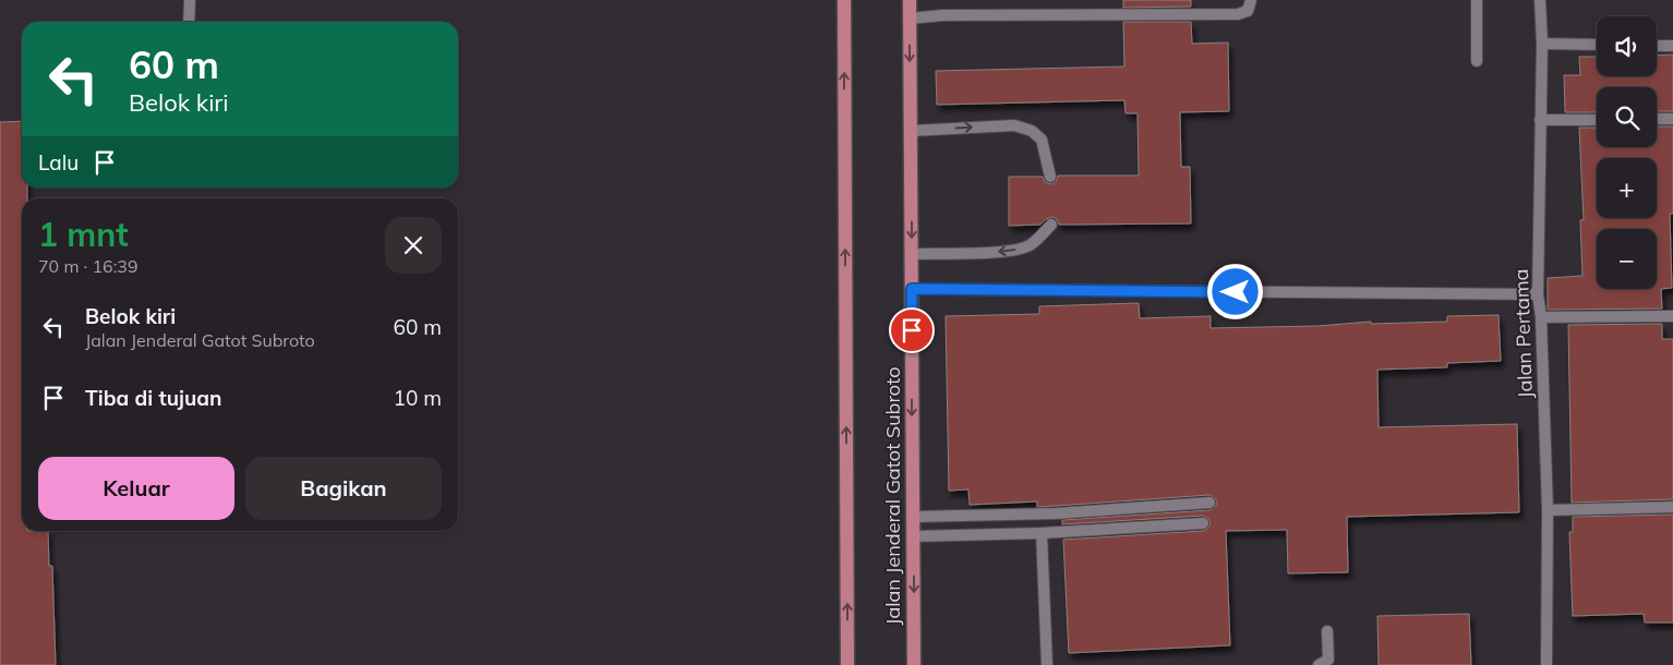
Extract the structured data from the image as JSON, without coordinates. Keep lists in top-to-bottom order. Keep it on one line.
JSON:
{"streets":{"main road":["Jalan Jenderal Gatot Subroto"],"street":["Jalan Pertama"]},"page":{"map_buttons":["+","−"],"turn":["60 m","Belok kiri"],"then":"Lalu","heading":["1 mnt","70 m · 16:39"],"list":[{"name":"Belok kiri","note":"Jalan Jenderal Gatot Subroto","value":"60 m"},{"name":"Tiba di tujuan","value":"10 m"}],"buttons":["Keluar","Bagikan"]}}
